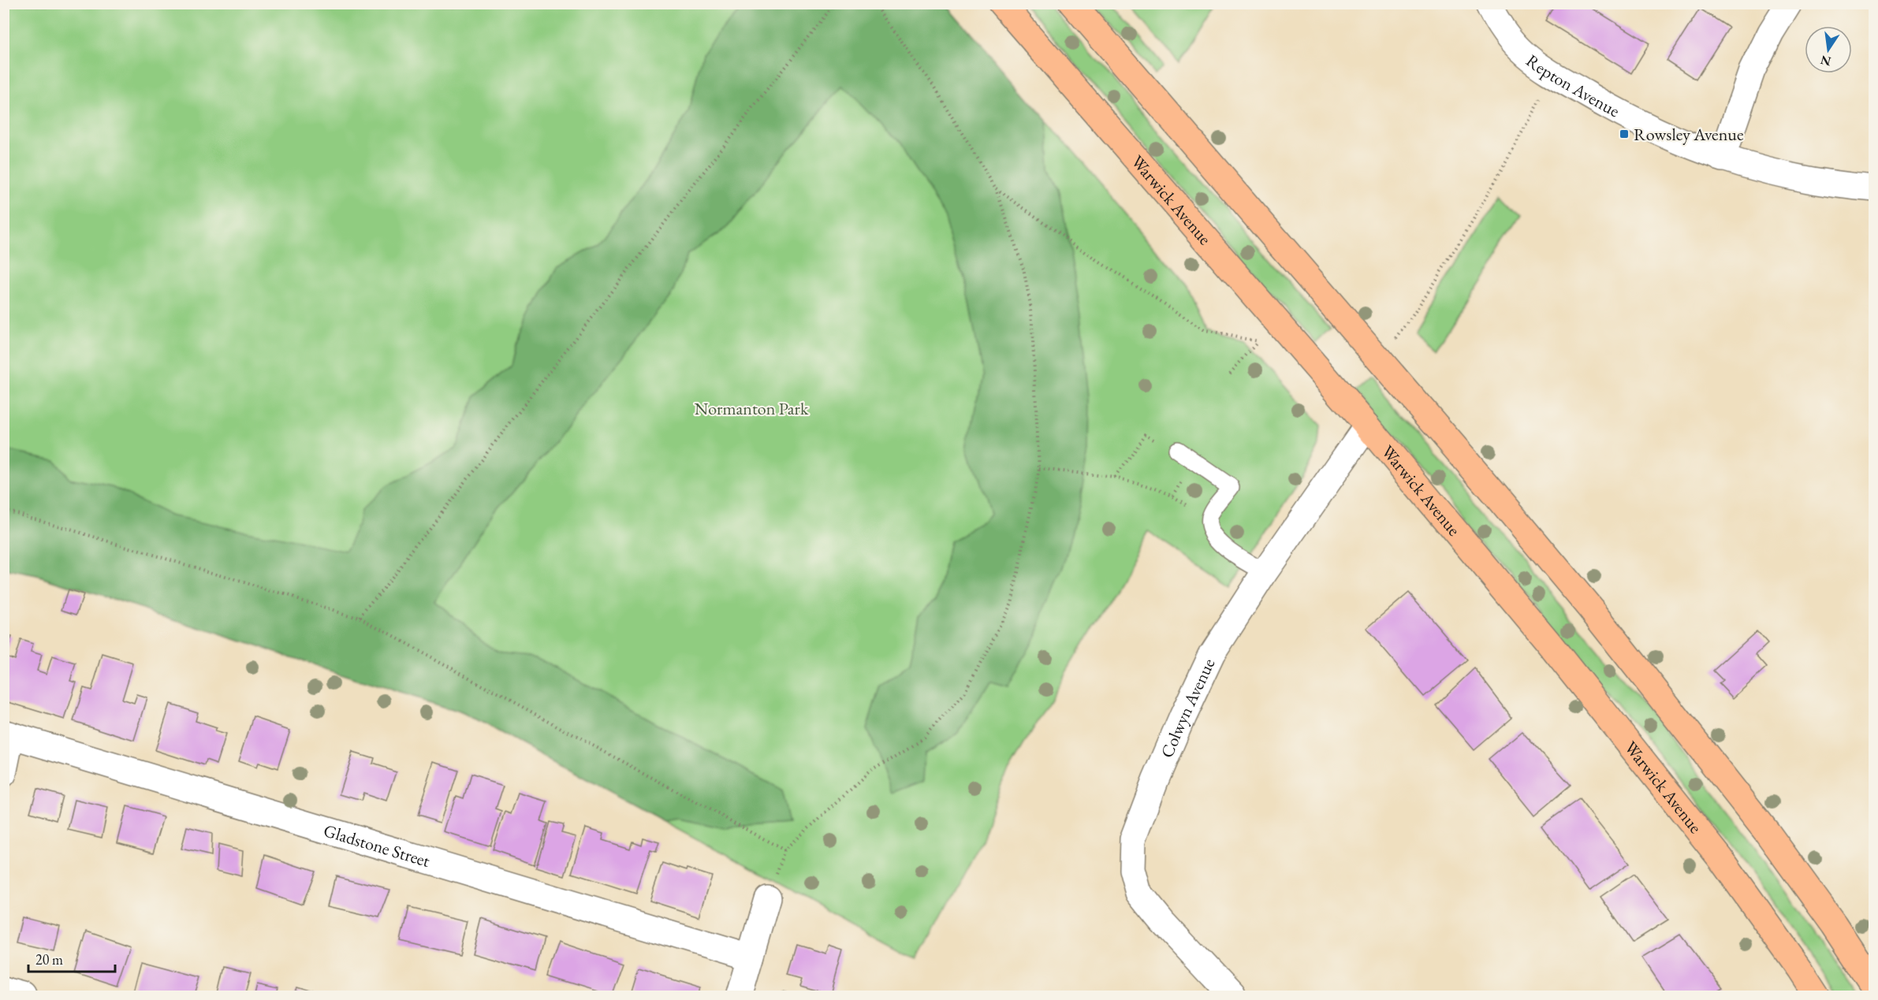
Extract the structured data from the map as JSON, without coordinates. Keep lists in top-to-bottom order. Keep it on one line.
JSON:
{"streets":{"highway":["Warwick Avenue"],"street":["Repton Avenue","Colwyn Avenue","Gladstone Street"]},"crossings":[["Warwick Avenue","Colwyn Avenue"]],"parks":["Normanton Park"],"places":{"transit":["Rowsley Avenue"]},"scale_bar":"20 m","north":"bottom"}
